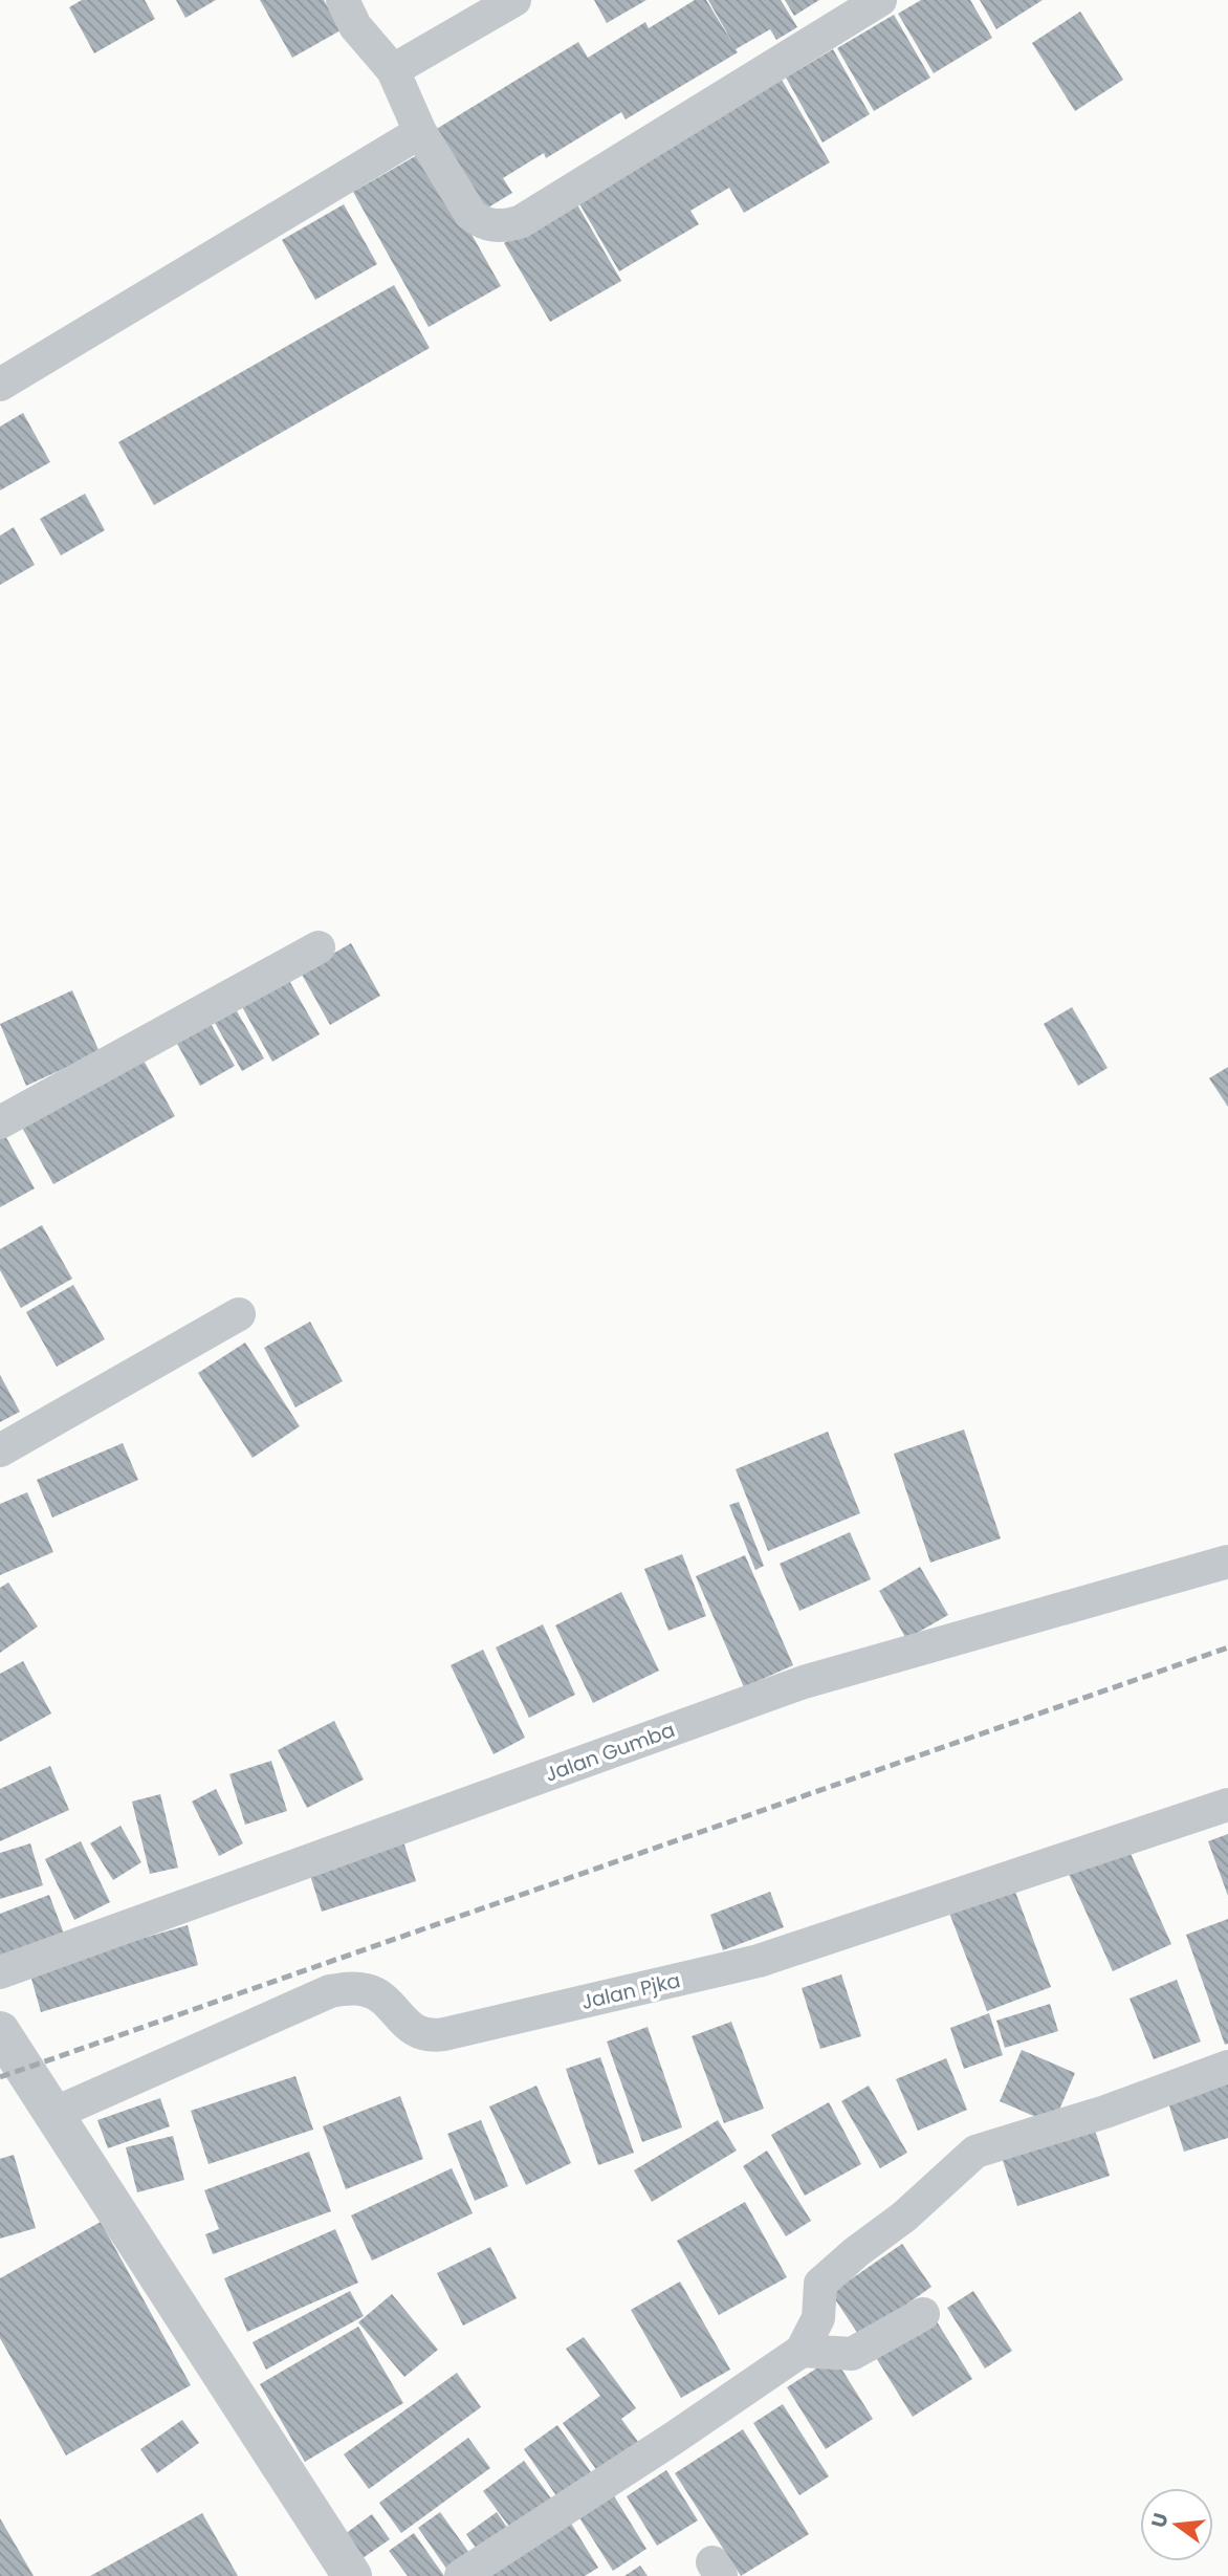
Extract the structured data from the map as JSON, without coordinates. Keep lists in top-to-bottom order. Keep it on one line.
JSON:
{"streets":{"street":["Jalan Gumba","Jalan Pjka"]},"north":"left"}
